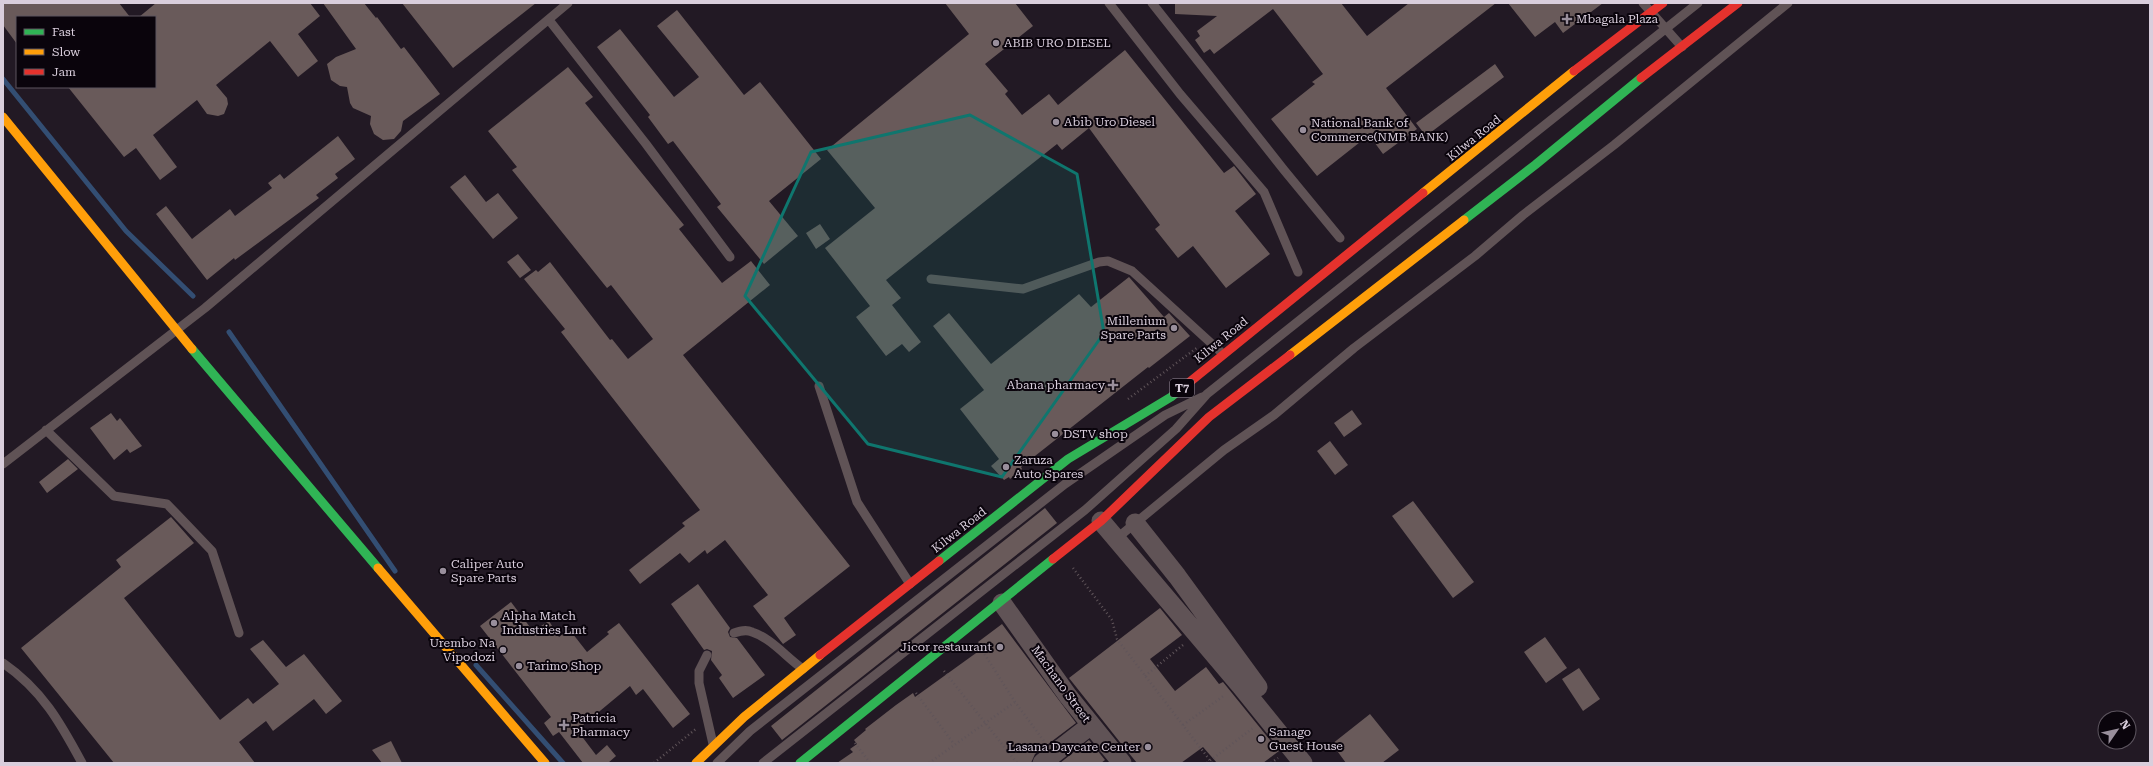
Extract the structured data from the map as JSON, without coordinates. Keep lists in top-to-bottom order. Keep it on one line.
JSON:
{"streets":{"main road":["Kilwa Road","T7"],"street":["Machano Street"]},"places":{"health":["Mbagala Plaza","Abana pharmacy","Patricia Pharmacy"],"other":["ABIB URO DIESEL","Abib Uro Diesel","National Bank of Commerce(NMB BANK)","Millenium Spare Parts","DSTV shop","Zaruza Auto Spares","Caliper Auto Spare Parts","Alpha Match Industries Lmt","Jicor restaurant","Urembo Na Vipodozi","Tarimo Shop","Sanago Guest House","Lasana Daycare Center"]},"legend":["Fast","Slow","Jam"],"north":"top right"}
